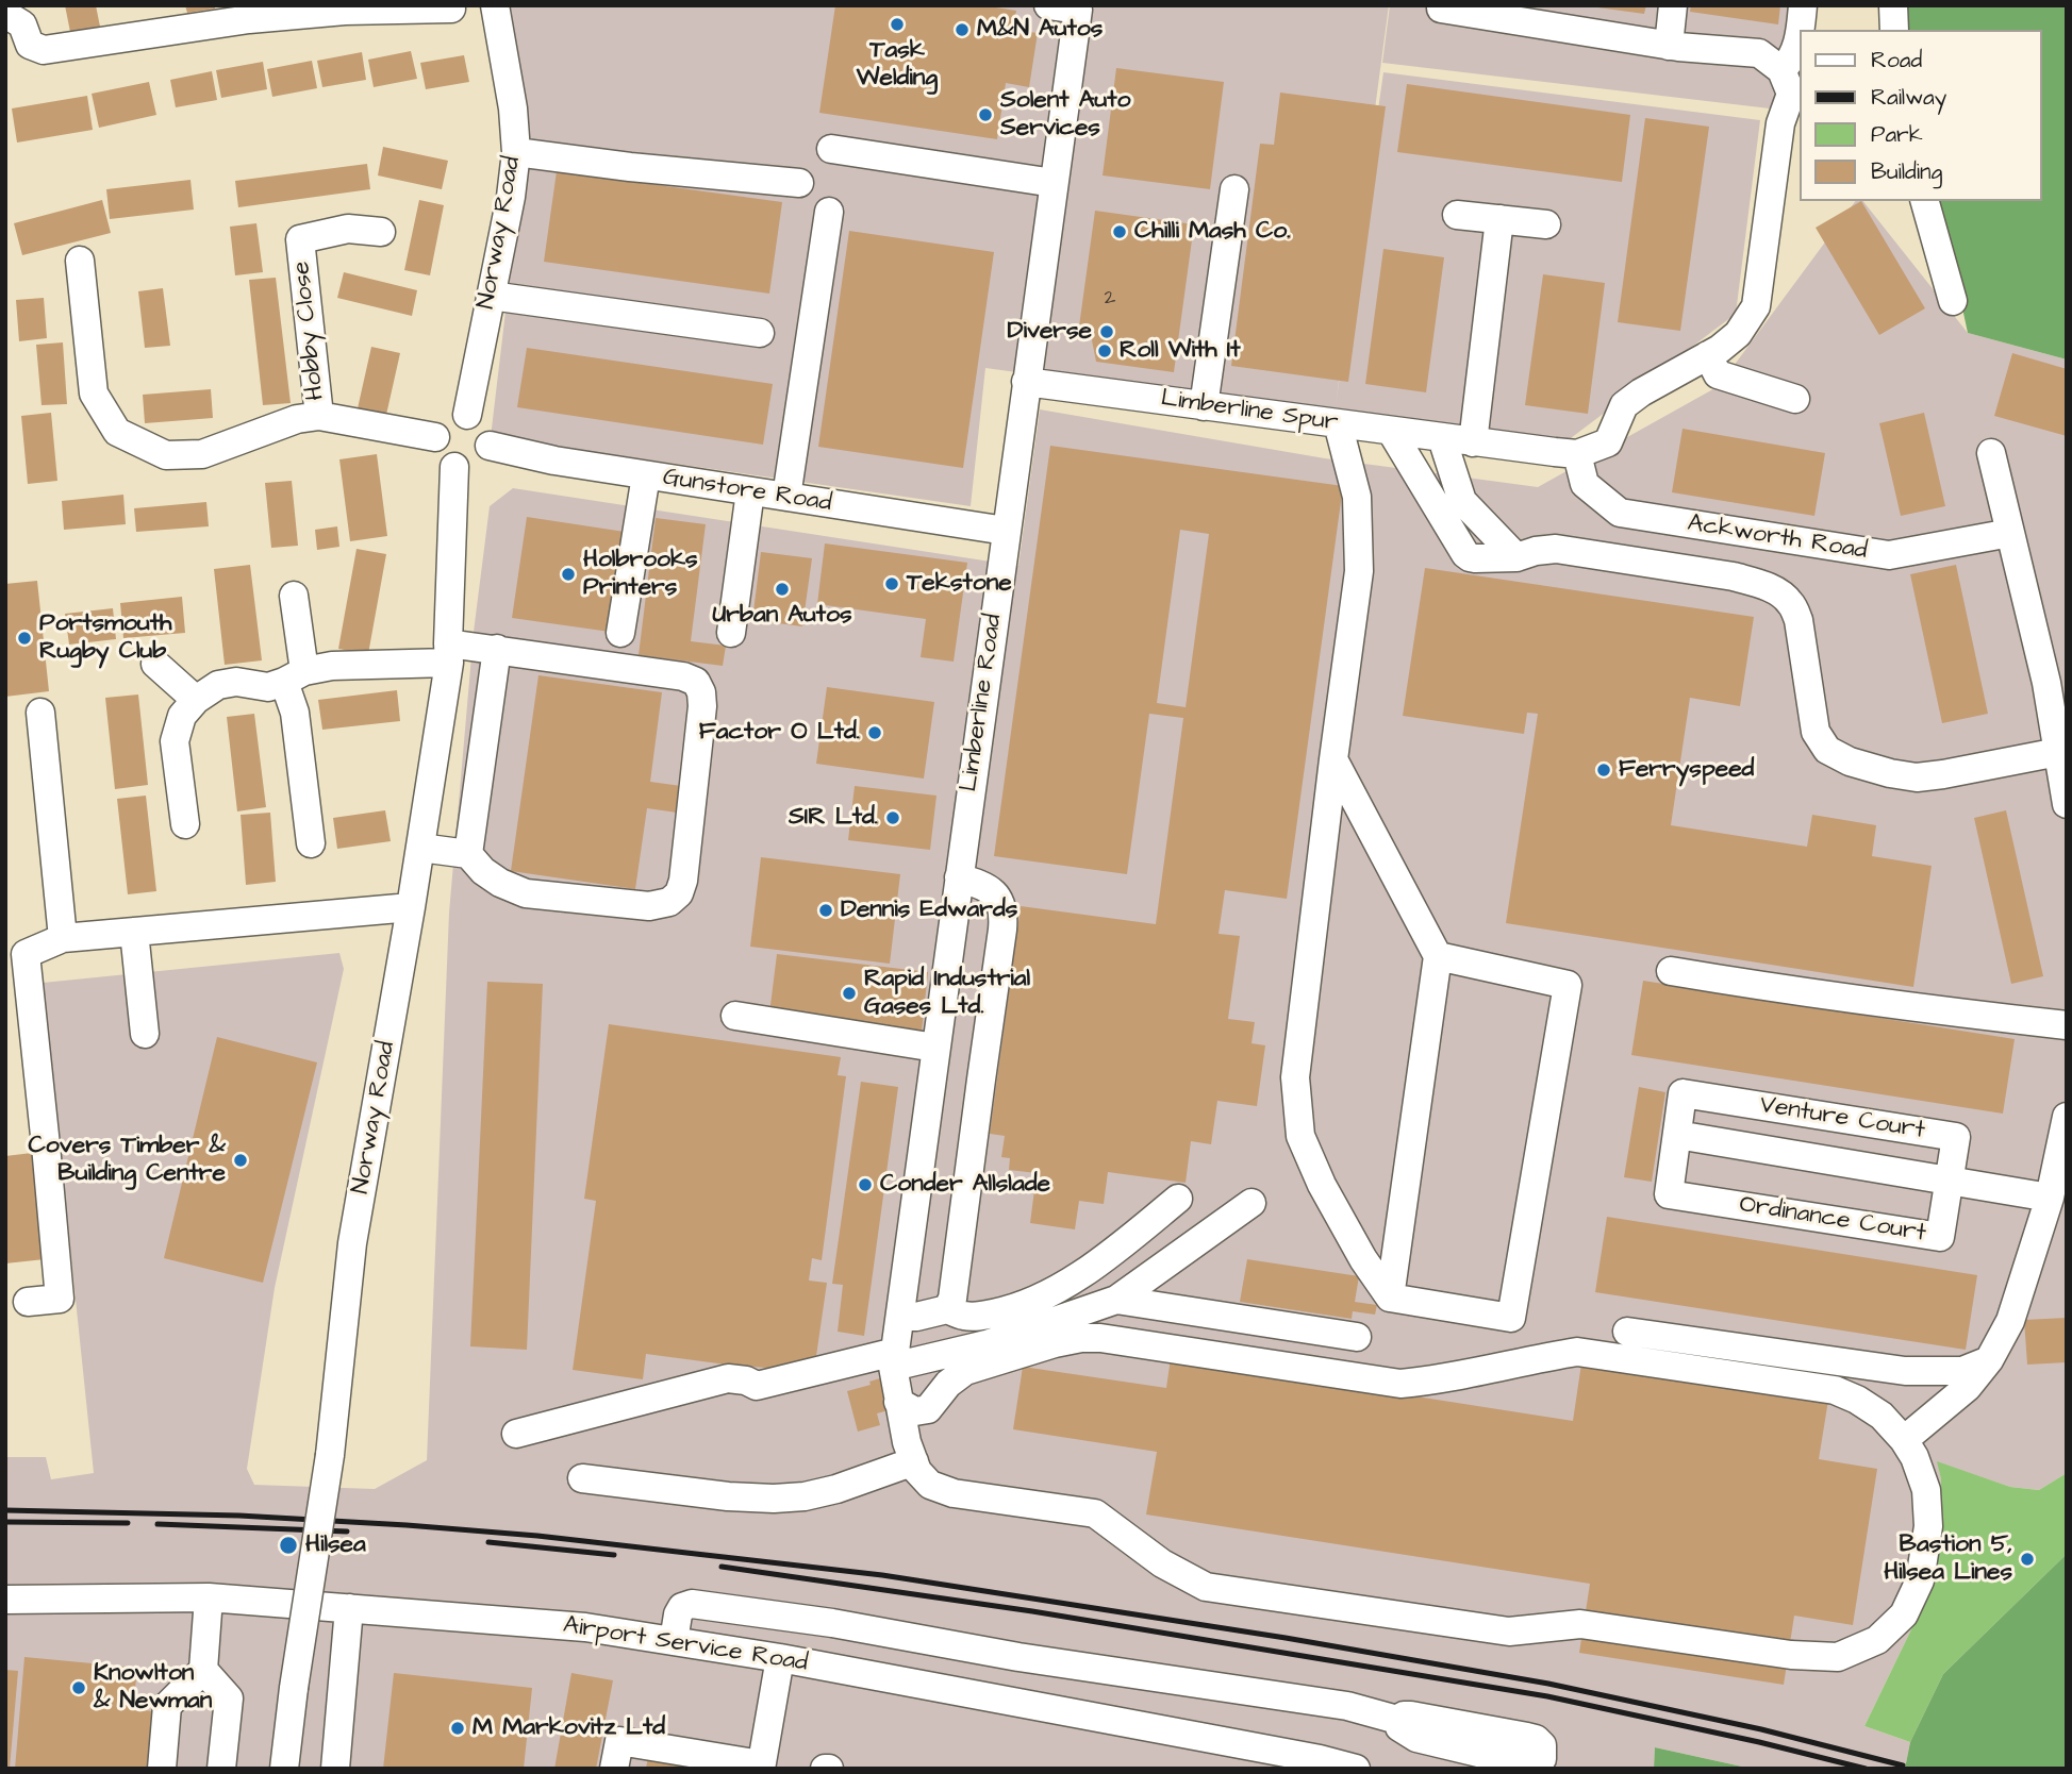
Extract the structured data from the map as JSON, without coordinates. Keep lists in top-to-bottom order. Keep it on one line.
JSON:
{"streets":{"street":["Norway Road","Hobby Close","Limberline Spur","Gunstore Road","Ackworth Road","Limberline Road","Venture Court","Ordinance Court","Airport Service Road"]},"crossings":[["Norway Road","Gunstore Road"],["Limberline Spur","Ackworth Road"],["Limberline Spur","Limberline Road"],["Gunstore Road","Limberline Road"],["Venture Court","Ordinance Court"]],"places":["Task Welding","M&N Autos","Solent Auto Services","Chilli Mash Co.","Diverse","Roll With It","Holbrooks Printers","Tekstone","Urban Autos","Portsmouth Rugby Club","Factor O Ltd.","Ferryspeed","SIR Ltd.","Dennis Edwards","Rapid Industrial Gases Ltd.","Covers Timber & Building Centre","Conder Allslade","Hilsea","Bastion 5, Hilsea Lines","Knowlton & Newman","M Markovitz Ltd"],"house_numbers":["2"],"legend":["Road","Railway","Park","Building"]}
